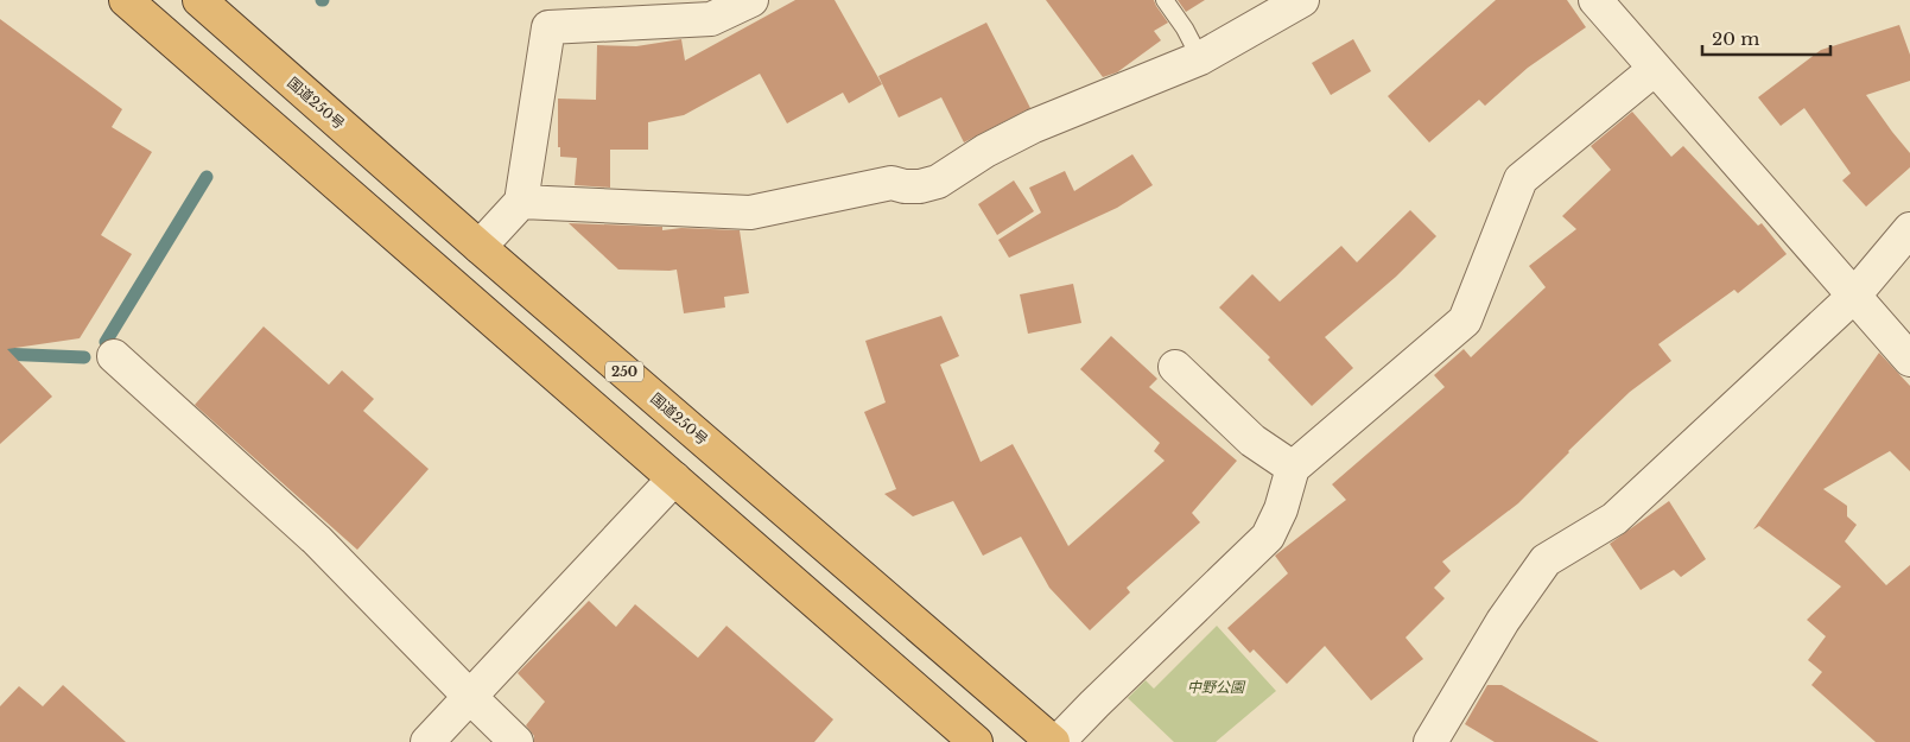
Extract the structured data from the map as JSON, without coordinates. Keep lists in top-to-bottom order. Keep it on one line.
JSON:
{"streets":{"highway":["国道250号","250"]},"parks":["中野公園"],"scale_bar":"20 m"}
